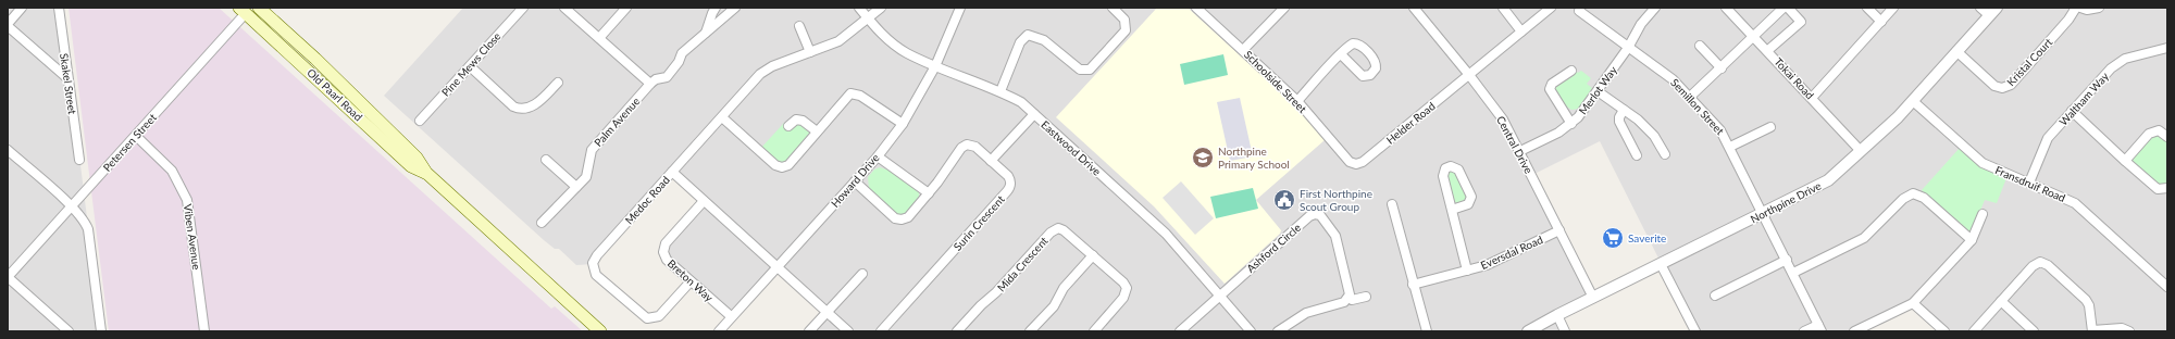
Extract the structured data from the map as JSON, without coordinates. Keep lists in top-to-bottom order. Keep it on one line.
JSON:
{"streets":{"main road":["Old Paarl Road"],"street":["Kristal Court","Pine Mews Close","Tokai Road","Schoolside Street","Skakel Street","Merlot Way","Waltham Way","Semillon Street","Palm Avenue","Helder Road","Petersen Street","Central Drive","Eastwood Drive","Howard Drive","Fransdruif Road","Medoc Road","Northpine Drive","Surin Crescent","Viben Avenue","Ashford Circle","Eversdal Road","Mida Crescent","Breton Way"]},"crossings":[["Kristal Court","Northpine Drive"],["Tokai Road","Northpine Drive"],["Schoolside Street","Helder Road"],["Merlot Way","Semillon Street"],["Merlot Way","Central Drive"],["Old Paarl Road","Petersen Street"],["Waltham Way","Fransdruif Road"],["Semillon Street","Northpine Drive"],["Helder Road","Central Drive"],["Petersen Street","Viben Avenue"],["Central Drive","Northpine Drive"],["Central Drive","Eversdal Road"],["Eastwood Drive","Howard Drive"],["Eastwood Drive","Medoc Road"],["Eastwood Drive","Ashford Circle"],["Howard Drive","Breton Way"],["Fransdruif Road","Northpine Drive"],["Medoc Road","Breton Way"]],"places":{"school or university":["Northpine Primary School"],"public building":["First Northpine Scout Group"],"supermarket":["Saverite"]}}
